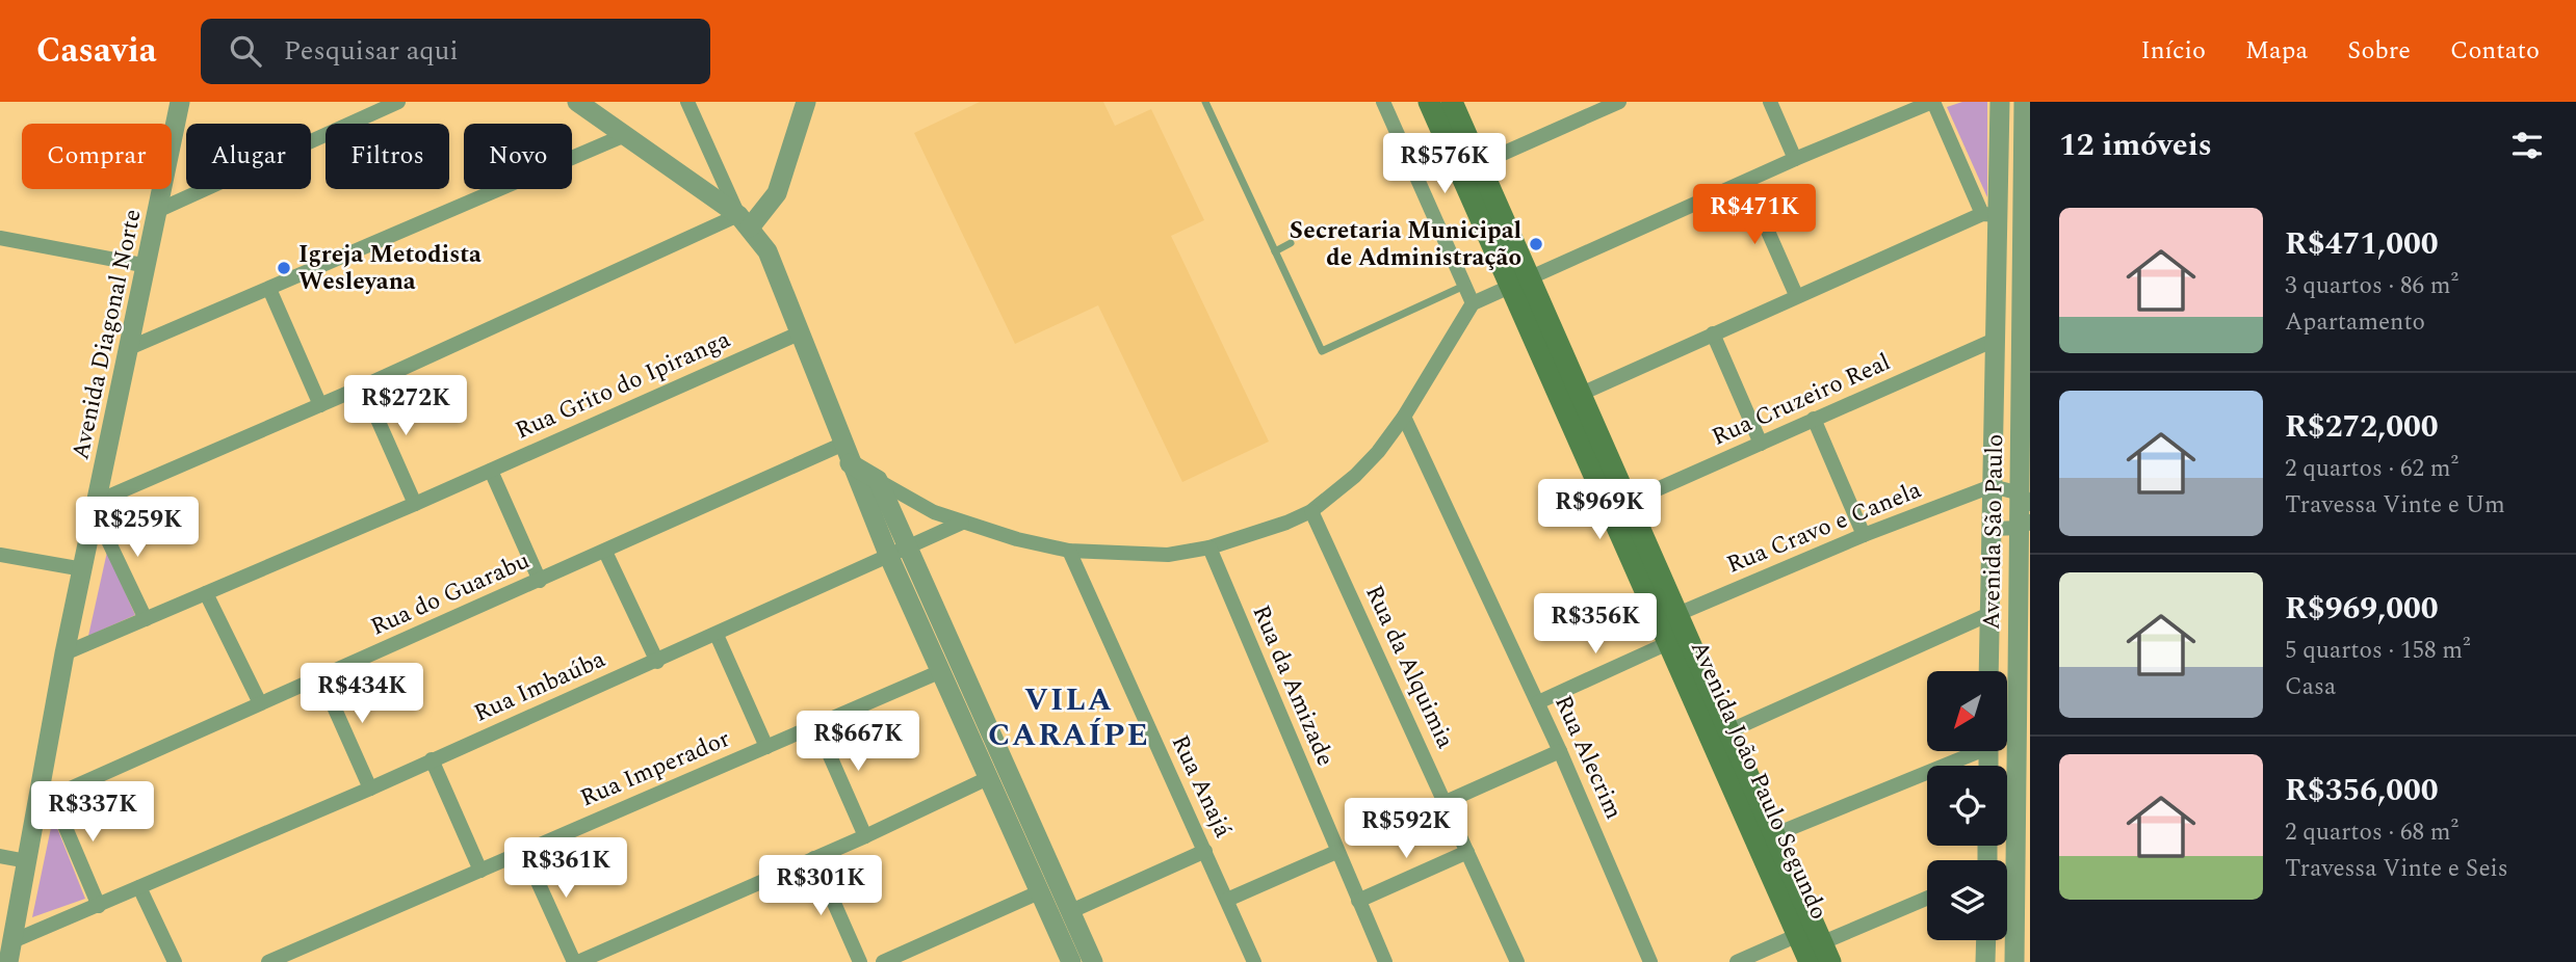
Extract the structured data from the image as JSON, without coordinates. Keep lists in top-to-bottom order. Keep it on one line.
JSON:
{"streets":{"main road":["Avenida João Paulo Segundo"],"street":["Avenida Diagonal Norte","Rua Grito do Ipiranga","Rua Cruzeiro Real","Rua Cravo e Canela","Avenida São Paulo","Rua do Guarabu","Rua da Alquimia","Rua da Amizade","Rua Imbaúba","Rua Alecrim","Rua Imperador","Rua Anajá"]},"crossings":[["Avenida Diagonal Norte","Rua Grito do Ipiranga"],["Avenida Diagonal Norte","Rua do Guarabu"],["Avenida Diagonal Norte","Rua Imbaúba"],["Rua Cruzeiro Real","Avenida São Paulo"],["Rua Cruzeiro Real","Avenida João Paulo Segundo"],["Rua Cravo e Canela","Avenida São Paulo"],["Rua Cravo e Canela","Avenida João Paulo Segundo"]],"districts":["VILA CARAÍPE"],"places":["Secretaria Municipal de Administração","Igreja Metodista Wesleyana"],"north":"bottom left","page":{"header":"Casavia","search":"Pesquisar aqui","nav":["Início","Mapa","Sobre","Contato"],"heading":"12 imóveis","chip":["Comprar","Alugar","Filtros","Novo"],"price":["R$576K","R$471K","R$272K","R$969K","R$259K","R$356K","R$434K","R$667K","R$337K","R$592K","R$361K","R$301K"],"list":[{"name":"R$471,000","note":"3 quartos · 86 m² · Apartamento"},{"name":"R$272,000","note":"2 quartos · 62 m² · Travessa Vinte e Um"},{"name":"R$969,000","note":"5 quartos · 158 m² · Casa"},{"name":"R$356,000","note":"2 quartos · 68 m² · Travessa Vinte e Seis"}]}}
